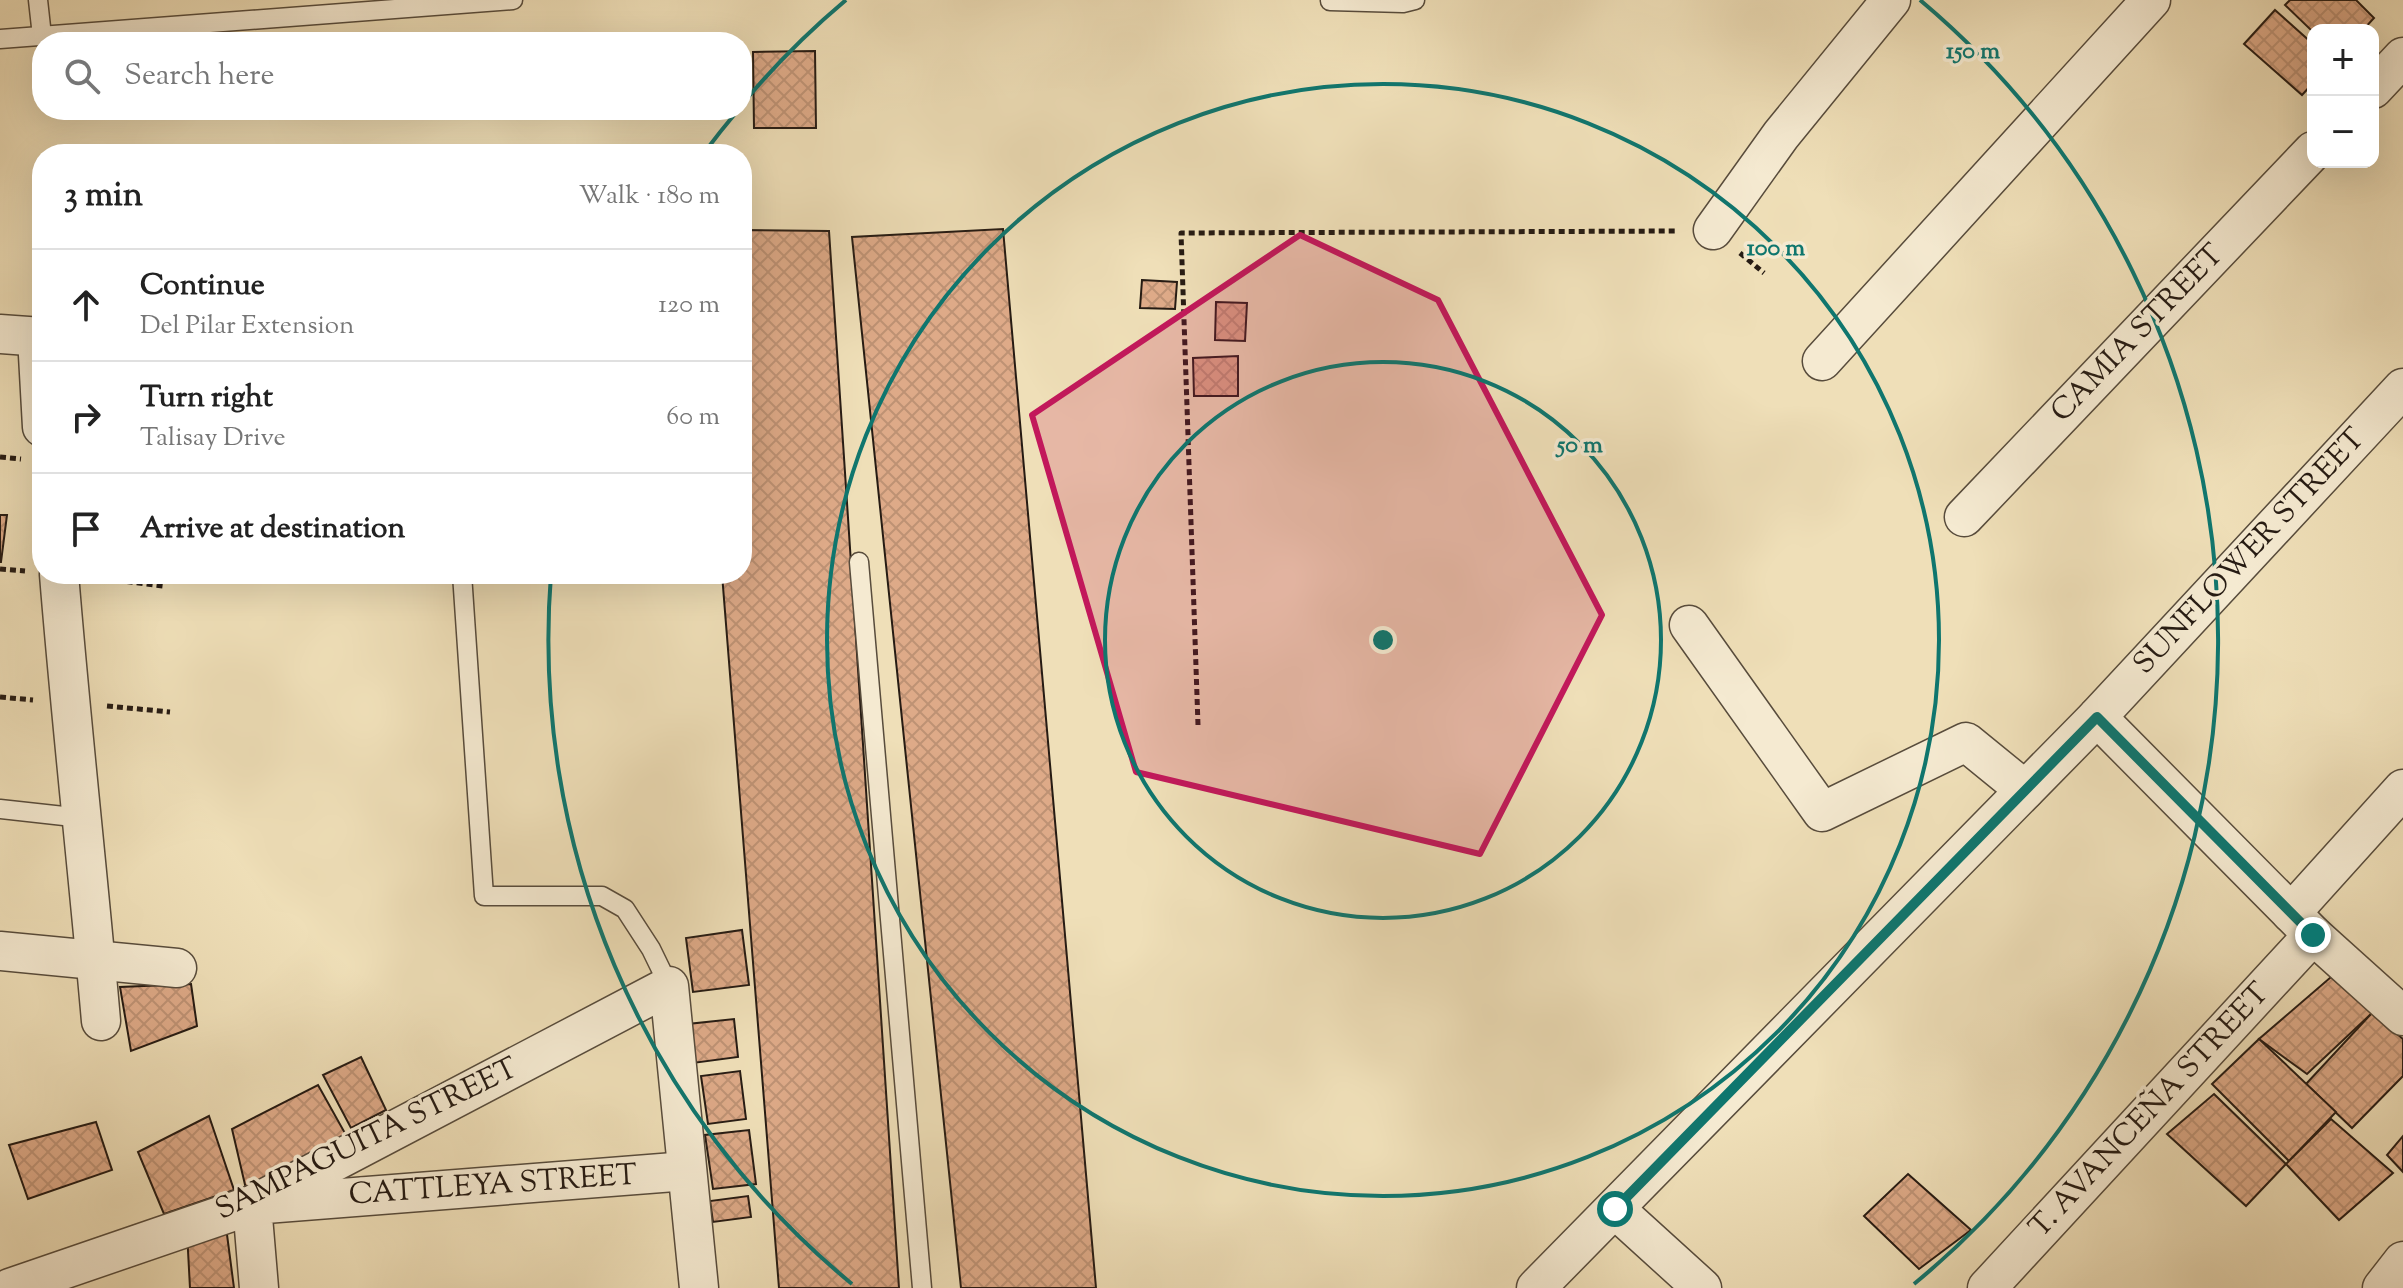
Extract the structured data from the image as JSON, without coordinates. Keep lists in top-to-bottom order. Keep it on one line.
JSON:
{"streets":{"street":["CAMIA STREET","SUNFLOWER STREET","T. AVANCEÑA STREET","SAMPAGUITA STREET","CATTLEYA STREET"]},"crossings":[["SAMPAGUITA STREET","CATTLEYA STREET"]],"page":{"map_buttons":["+","−"],"search":"Search here","heading":["3 min","Walk · 180 m"],"list":[["Continue","Del Pilar Extension","120 m"],["Turn right","Talisay Drive","60 m"],"Arrive at destination"]},"rings":["150 m","100 m","50 m"]}
